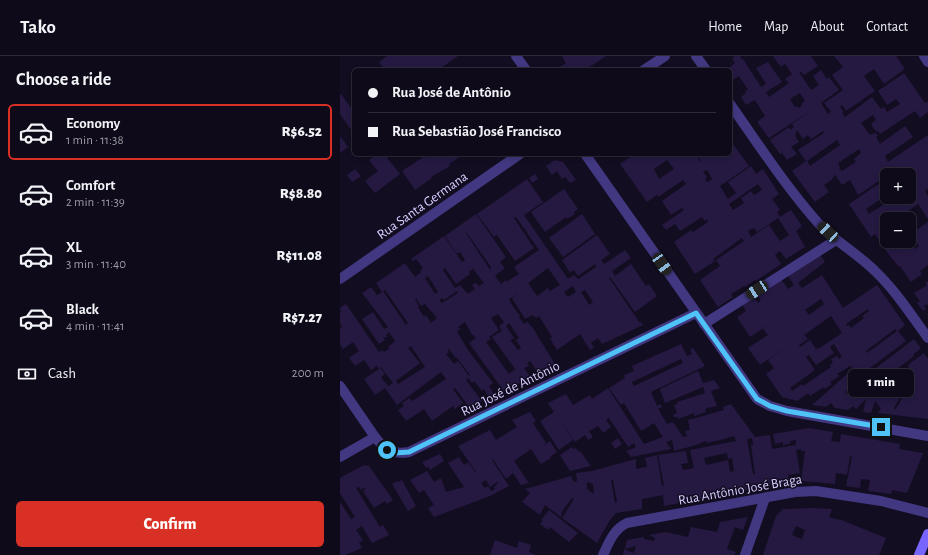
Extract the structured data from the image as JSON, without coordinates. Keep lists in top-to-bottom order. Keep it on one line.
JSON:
{"streets":{"street":["Rua Santa Germana","Rua José de Antônio","Rua Antônio José Braga"]},"page":{"header":"Tako","nav":["Home","Map","About","Contact"],"heading":"Choose a ride","banner":["Rua José de Antônio","Rua Sebastião José Francisco"],"list":[{"name":"Economy","note":"1 min · 11:38","value":"R$6.52"},{"name":"Comfort","note":"2 min · 11:39","value":"R$8.80"},{"name":"XL","note":"3 min · 11:40","value":"R$11.08"},{"name":"Black","note":"4 min · 11:41","value":"R$7.27"}],"map_buttons":["+","−"],"pay":["Cash","200 m"],"bubble":"1 min","buttons":"Confirm"}}
